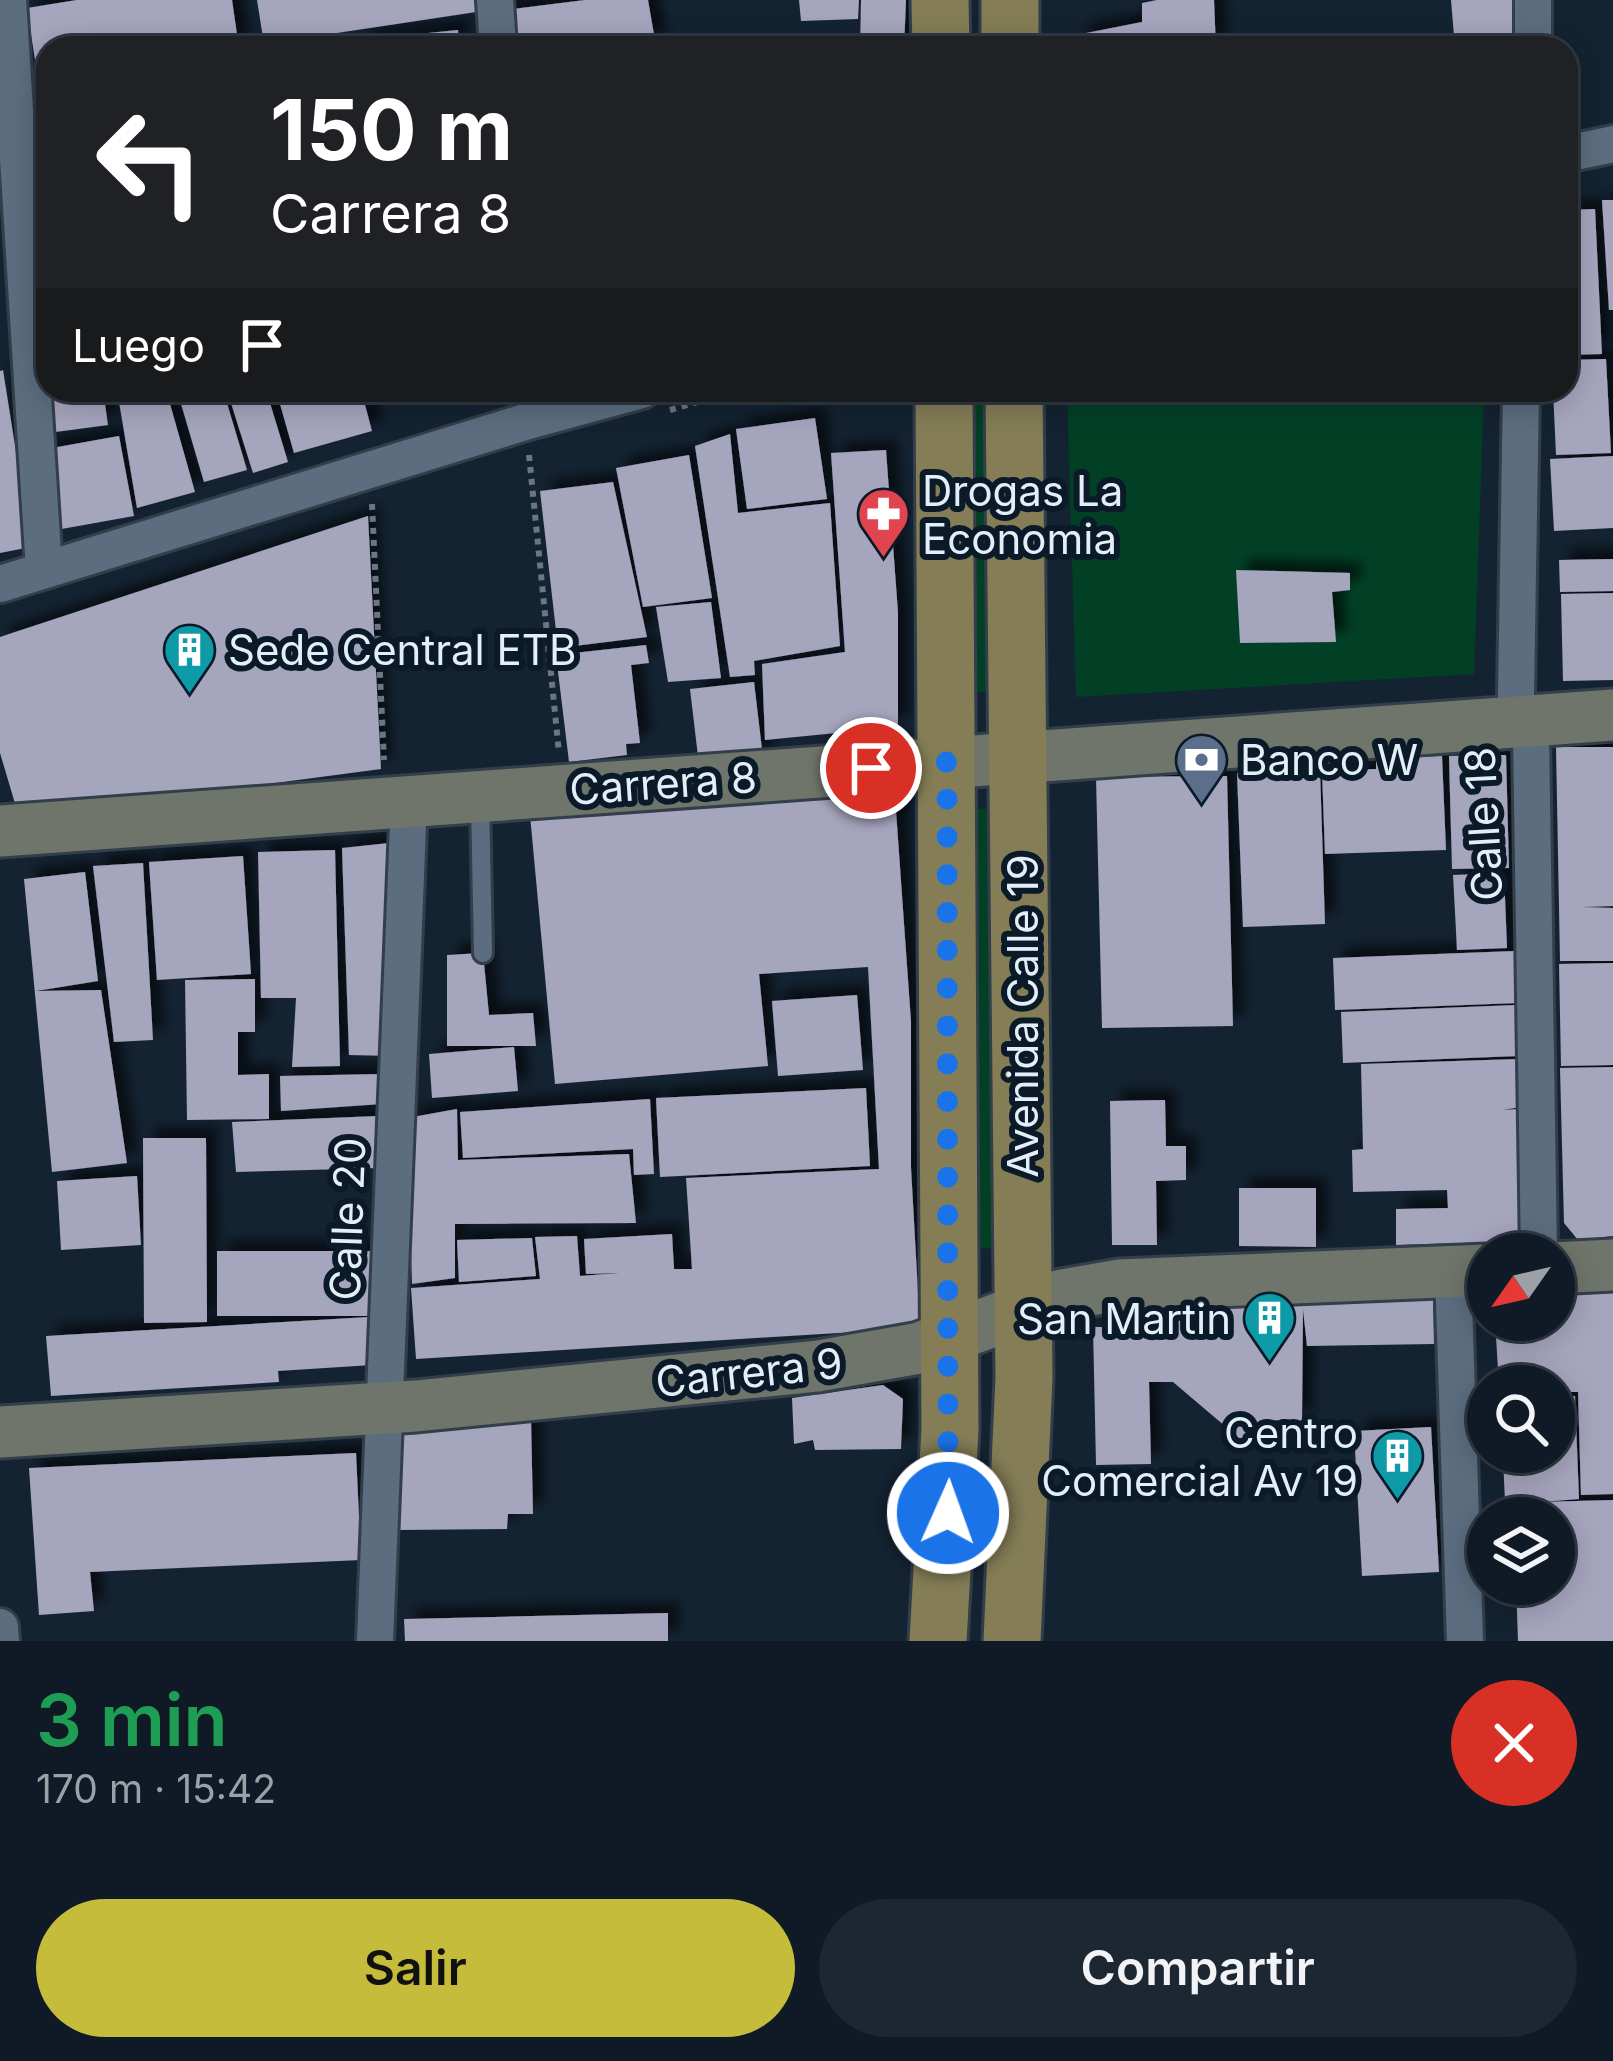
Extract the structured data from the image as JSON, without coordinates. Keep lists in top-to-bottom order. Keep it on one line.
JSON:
{"streets":{"main road":["Avenida Calle 19"],"street":["Carrera 8","Calle 18","Calle 20","Carrera 9"]},"crossings":[["Carrera 8","Calle 18"],["Carrera 8","Avenida Calle 19"],["Carrera 8","Calle 20"],["Avenida Calle 19","Carrera 9"],["Calle 20","Carrera 9"]],"places":{"pharmacy":["Drogas La Economia"],"building":["Sede Central ETB","San Martin","Centro Comercial Av 19"],"bank":["Banco W"]},"north":"bottom left","page":{"turn":["150 m","Carrera 8"],"then":"Luego","heading":["3 min","170 m · 15:42"],"buttons":["Salir","Compartir"]}}
